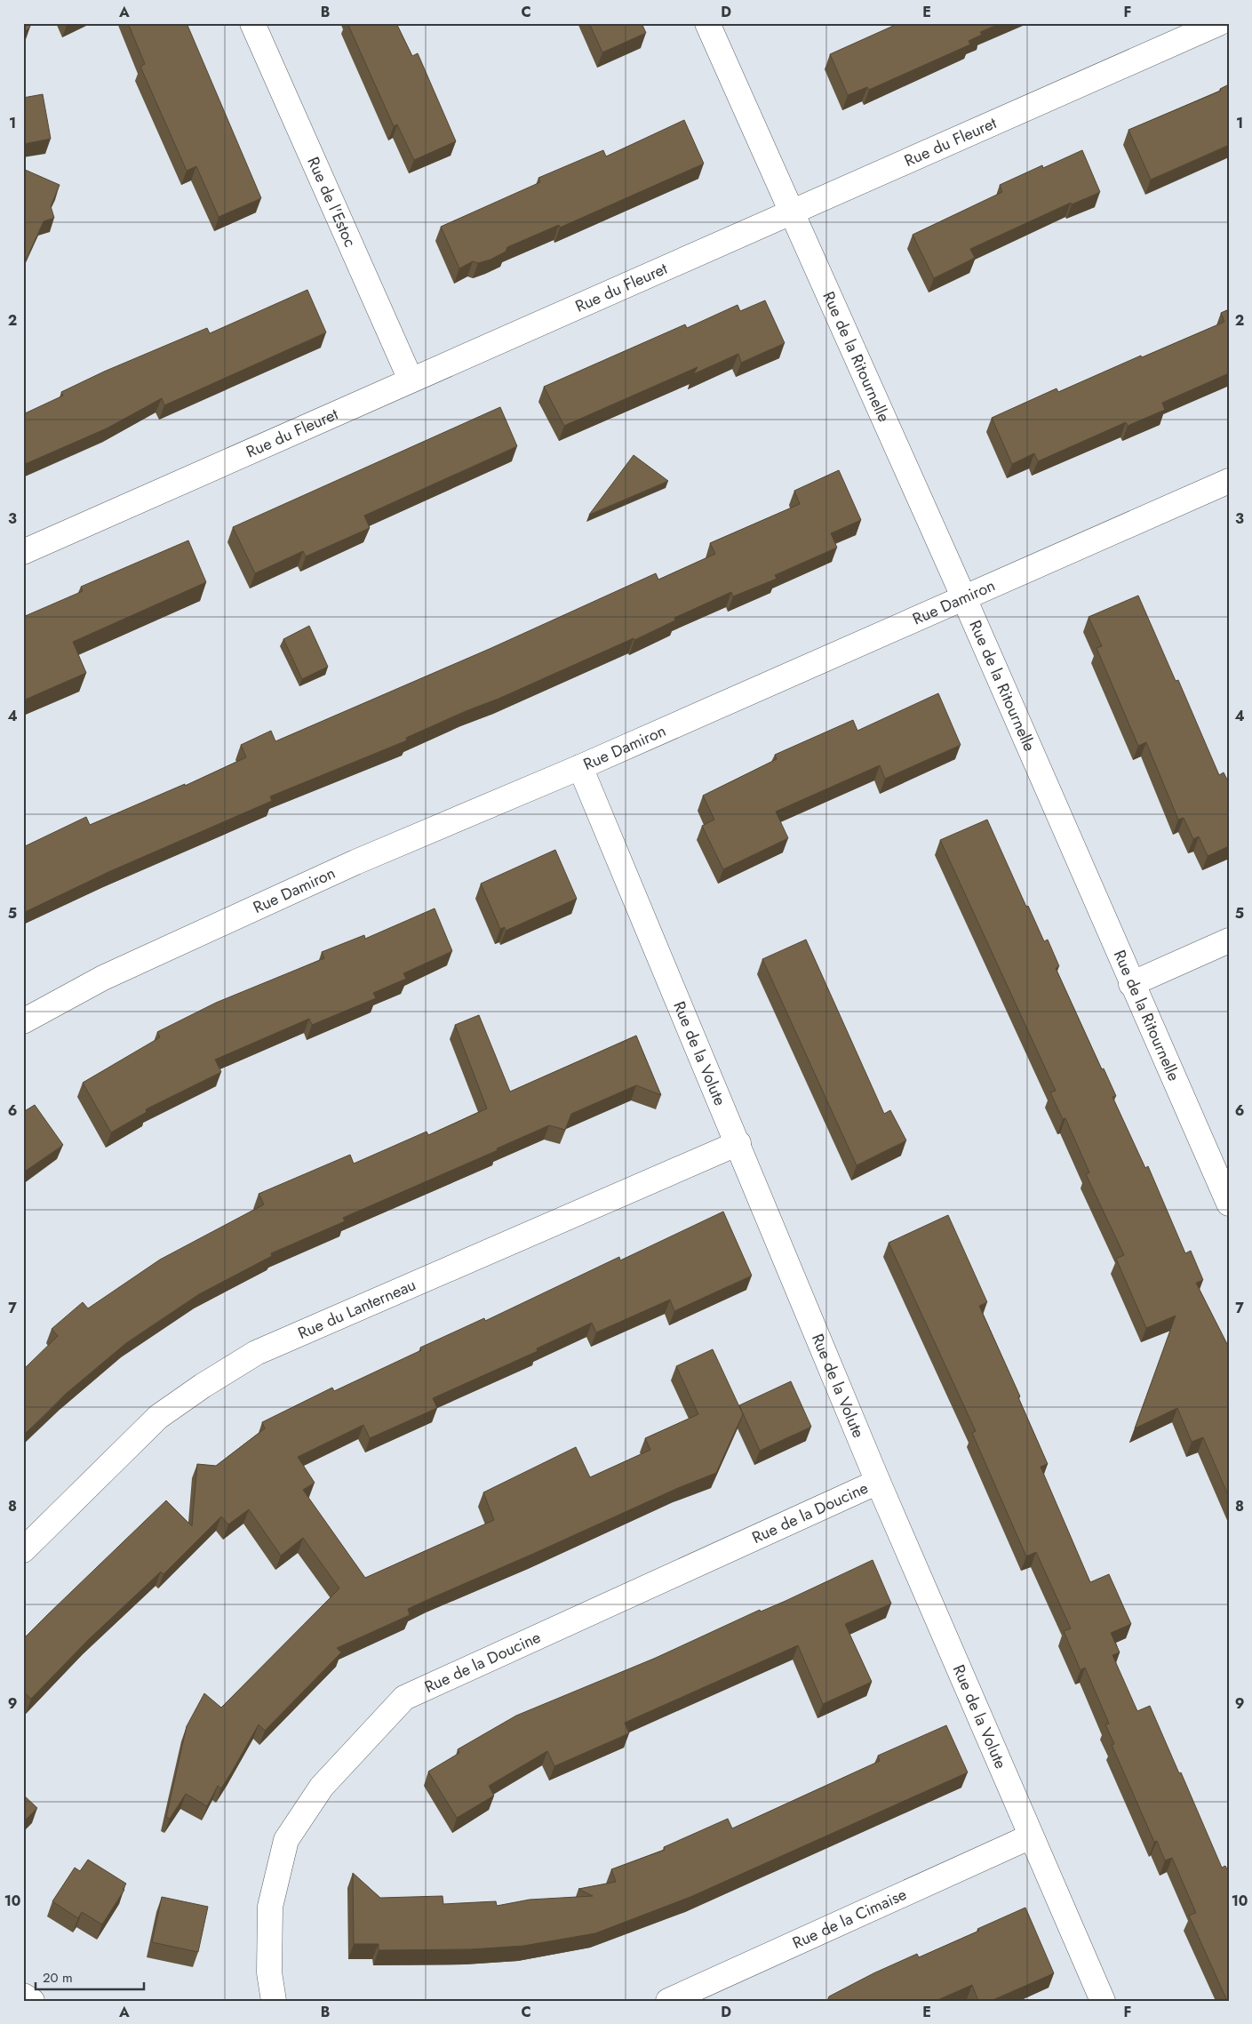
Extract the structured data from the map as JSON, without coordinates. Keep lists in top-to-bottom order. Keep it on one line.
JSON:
{"streets":{"street":["Rue du Fleuret","Rue de l'Estoc","Rue de la Ritournelle","Rue Damiron","Rue de la Volute","Rue du Lanterneau","Rue de la Doucine","Rue de la Cimaise"]},"crossings":[["Rue du Fleuret","Rue de l'Estoc"],["Rue du Fleuret","Rue de la Ritournelle"],["Rue de la Ritournelle","Rue Damiron"],["Rue Damiron","Rue de la Volute"],["Rue de la Volute","Rue du Lanterneau"],["Rue de la Volute","Rue de la Doucine"],["Rue de la Volute","Rue de la Cimaise"]],"scale_bar":"20 m","grid":{"columns":["A","B","C","D","E","F"],"rows":["1","2","3","4","5","6","7","8","9","10"]}}
